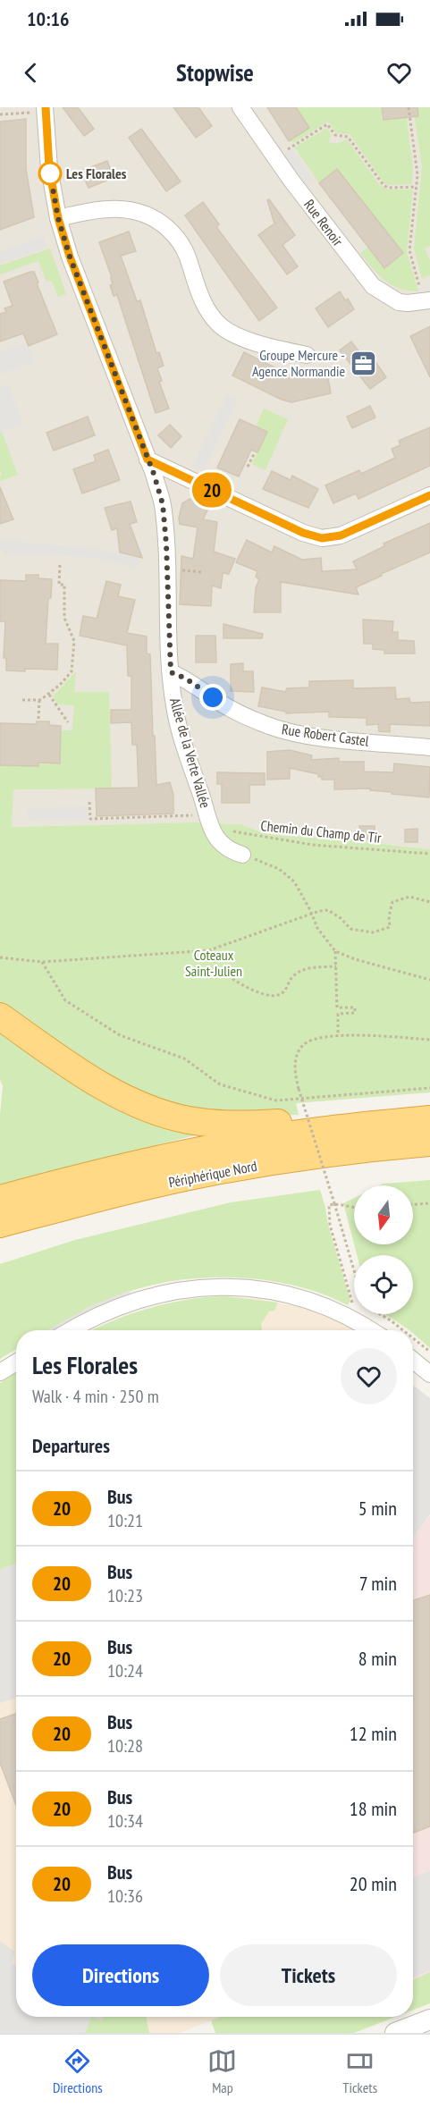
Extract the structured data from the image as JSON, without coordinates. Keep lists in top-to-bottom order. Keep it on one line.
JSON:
{"streets":{"highway":["Périphérique Nord"],"street":["Rue Renoir","Rue Robert Castel","Allée de la Verte Vallée"],"path":["Chemin du Champ de Tir"]},"crossings":[["Rue Robert Castel","Allée de la Verte Vallée"],["Allée de la Verte Vallée","Chemin du Champ de Tir"]],"parks":["Coteaux Saint-Julien"],"places":{"other":["Les Florales"],"office":["Groupe Mercure - Agence Normandie"]},"lines":["bus line 20"],"north":"bottom","page":{"status":"10:16","header":"Stopwise","on_map":"20","heading":[["Les Florales","Walk · 4 min · 250 m"],"Departures"],"list":[{"mark":"20","name":"Bus","note":"10:21","value":"5 min"},{"mark":"20","name":"Bus","note":"10:23","value":"7 min"},{"mark":"20","name":"Bus","note":"10:24","value":"8 min"},{"mark":"20","name":"Bus","note":"10:28","value":"12 min"},{"mark":"20","name":"Bus","note":"10:34","value":"18 min"},{"mark":"20","name":"Bus","note":"10:36","value":"20 min"}],"buttons":["Directions","Tickets"],"tabs":["Directions","Map","Tickets"]}}
